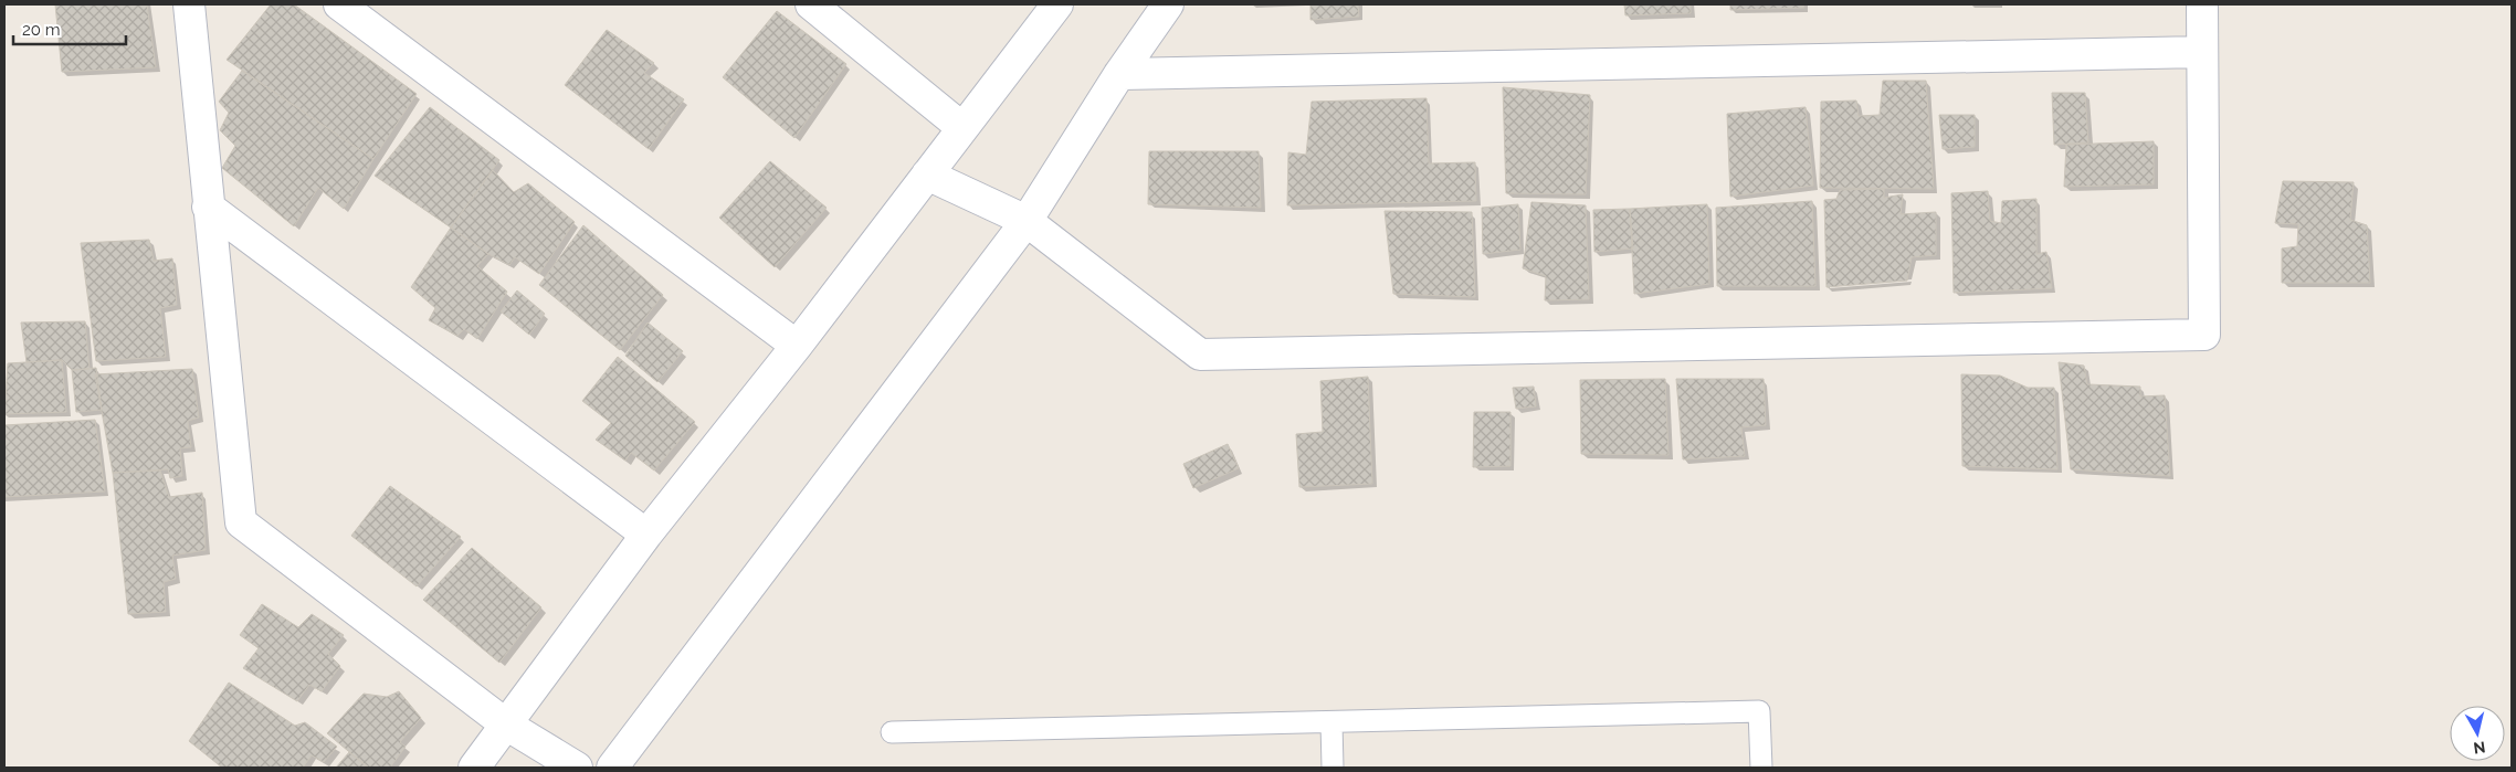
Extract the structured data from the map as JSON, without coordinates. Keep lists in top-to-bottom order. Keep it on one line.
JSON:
{"scale_bar":"20 m","north":"bottom"}
